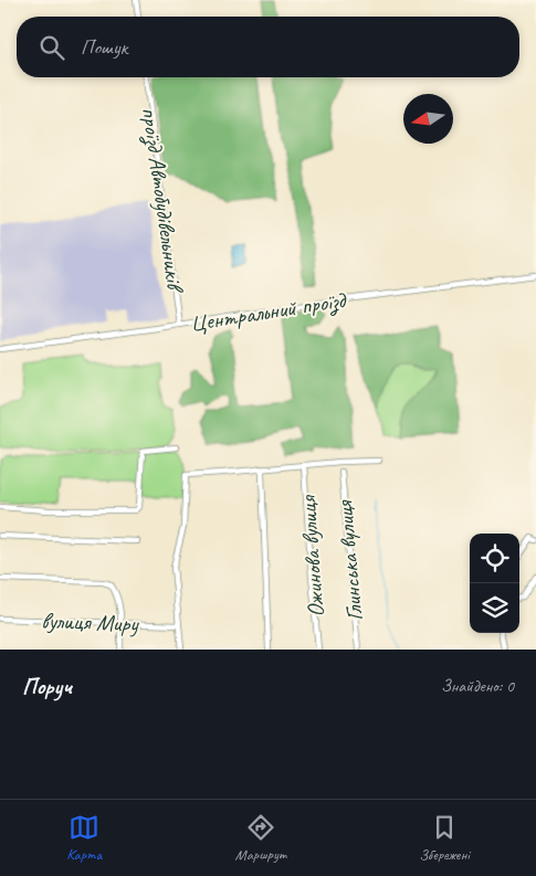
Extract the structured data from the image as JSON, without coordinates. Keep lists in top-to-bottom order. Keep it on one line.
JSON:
{"streets":{"street":["проїзд Автобудівельників","Центральний проїзд","Ожинова вулиця","Глинська вулиця","вулиця Миру"]},"crossings":[["проїзд Автобудівельників","Центральний проїзд"]],"north":"left","page":{"search":"Пошук","heading":["Поруч","Знайдено: 0"],"nav":["Карта","Маршрут","Збережені"]}}
